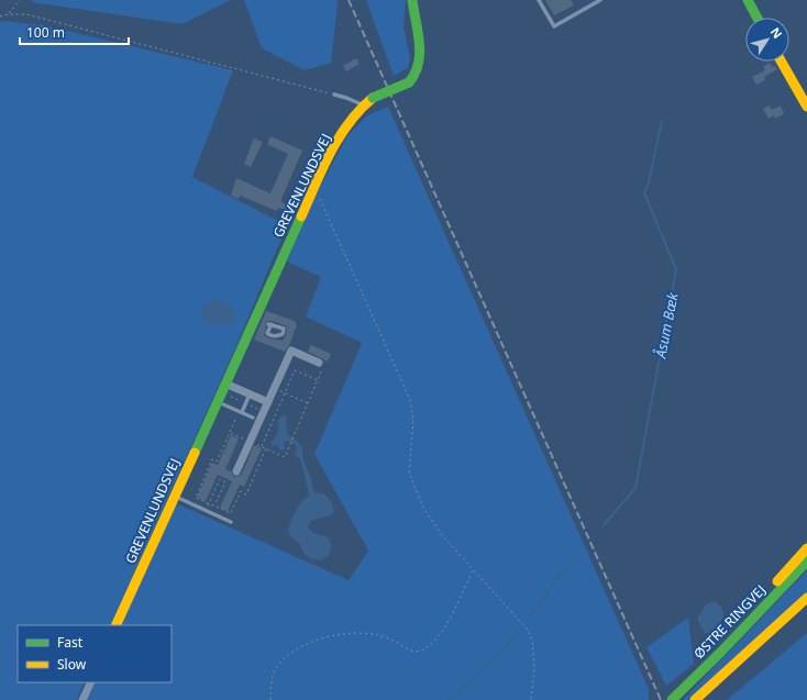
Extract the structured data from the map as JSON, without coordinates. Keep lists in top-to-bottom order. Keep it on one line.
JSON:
{"streets":{"street":["GREVENLUNDSVEJ","ØSTRE RINGVEJ"]},"water":["Åsum Bæk"],"legend":["Fast","Slow"],"scale_bar":"100 m","north":"top right"}
